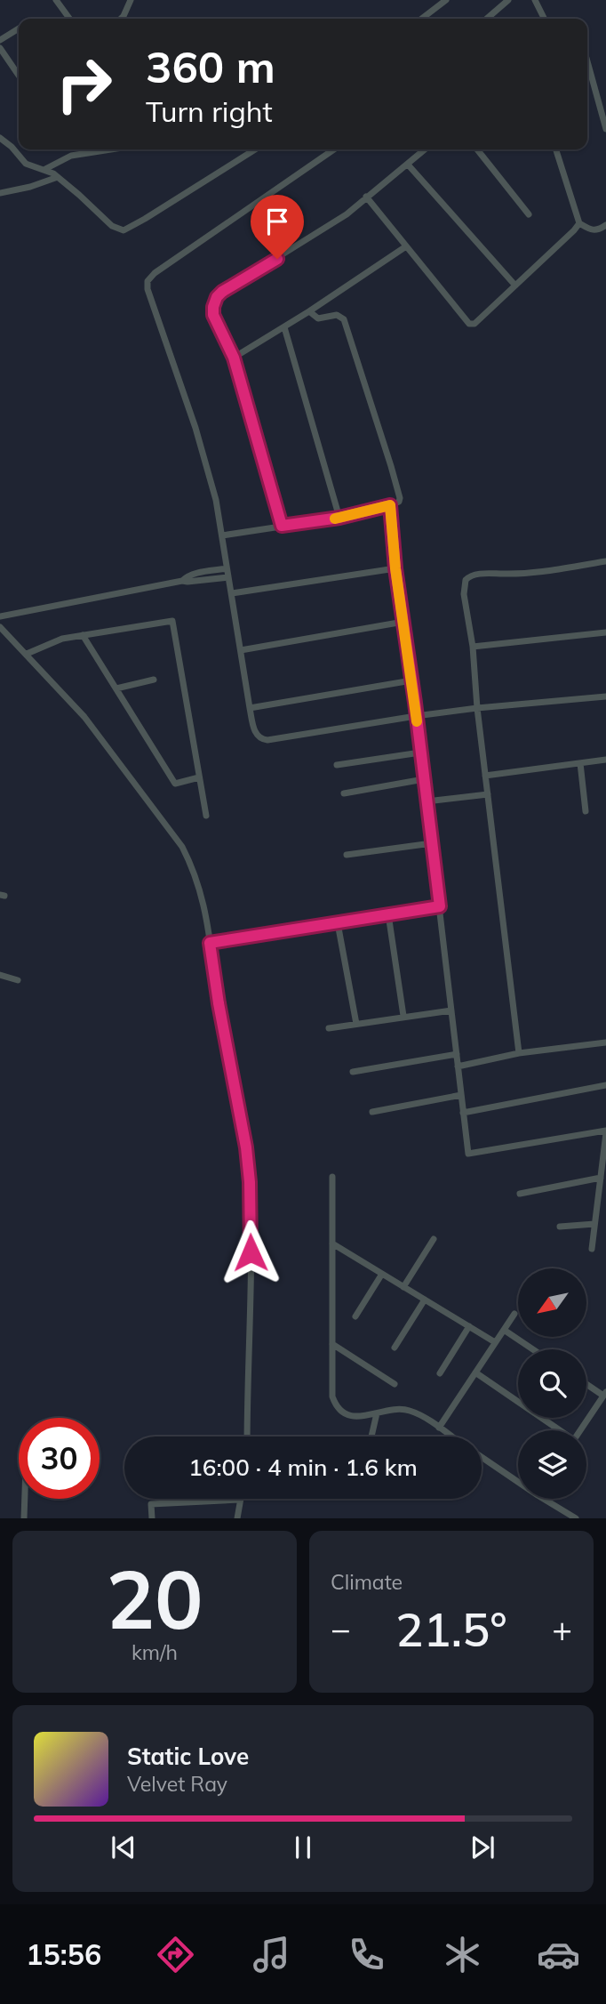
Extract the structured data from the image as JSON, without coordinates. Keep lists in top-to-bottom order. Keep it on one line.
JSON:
{"north":"bottom left","page":{"turn":["360 m","Turn right"],"limit":"30","trip":"16:00 · 4 min · 1.6 km","tile":[["20","km/h"],"Climate"],"heat":["−","21.5°","+"],"song":["Static Love","Velvet Ray"],"tabs":"15:56"}}
